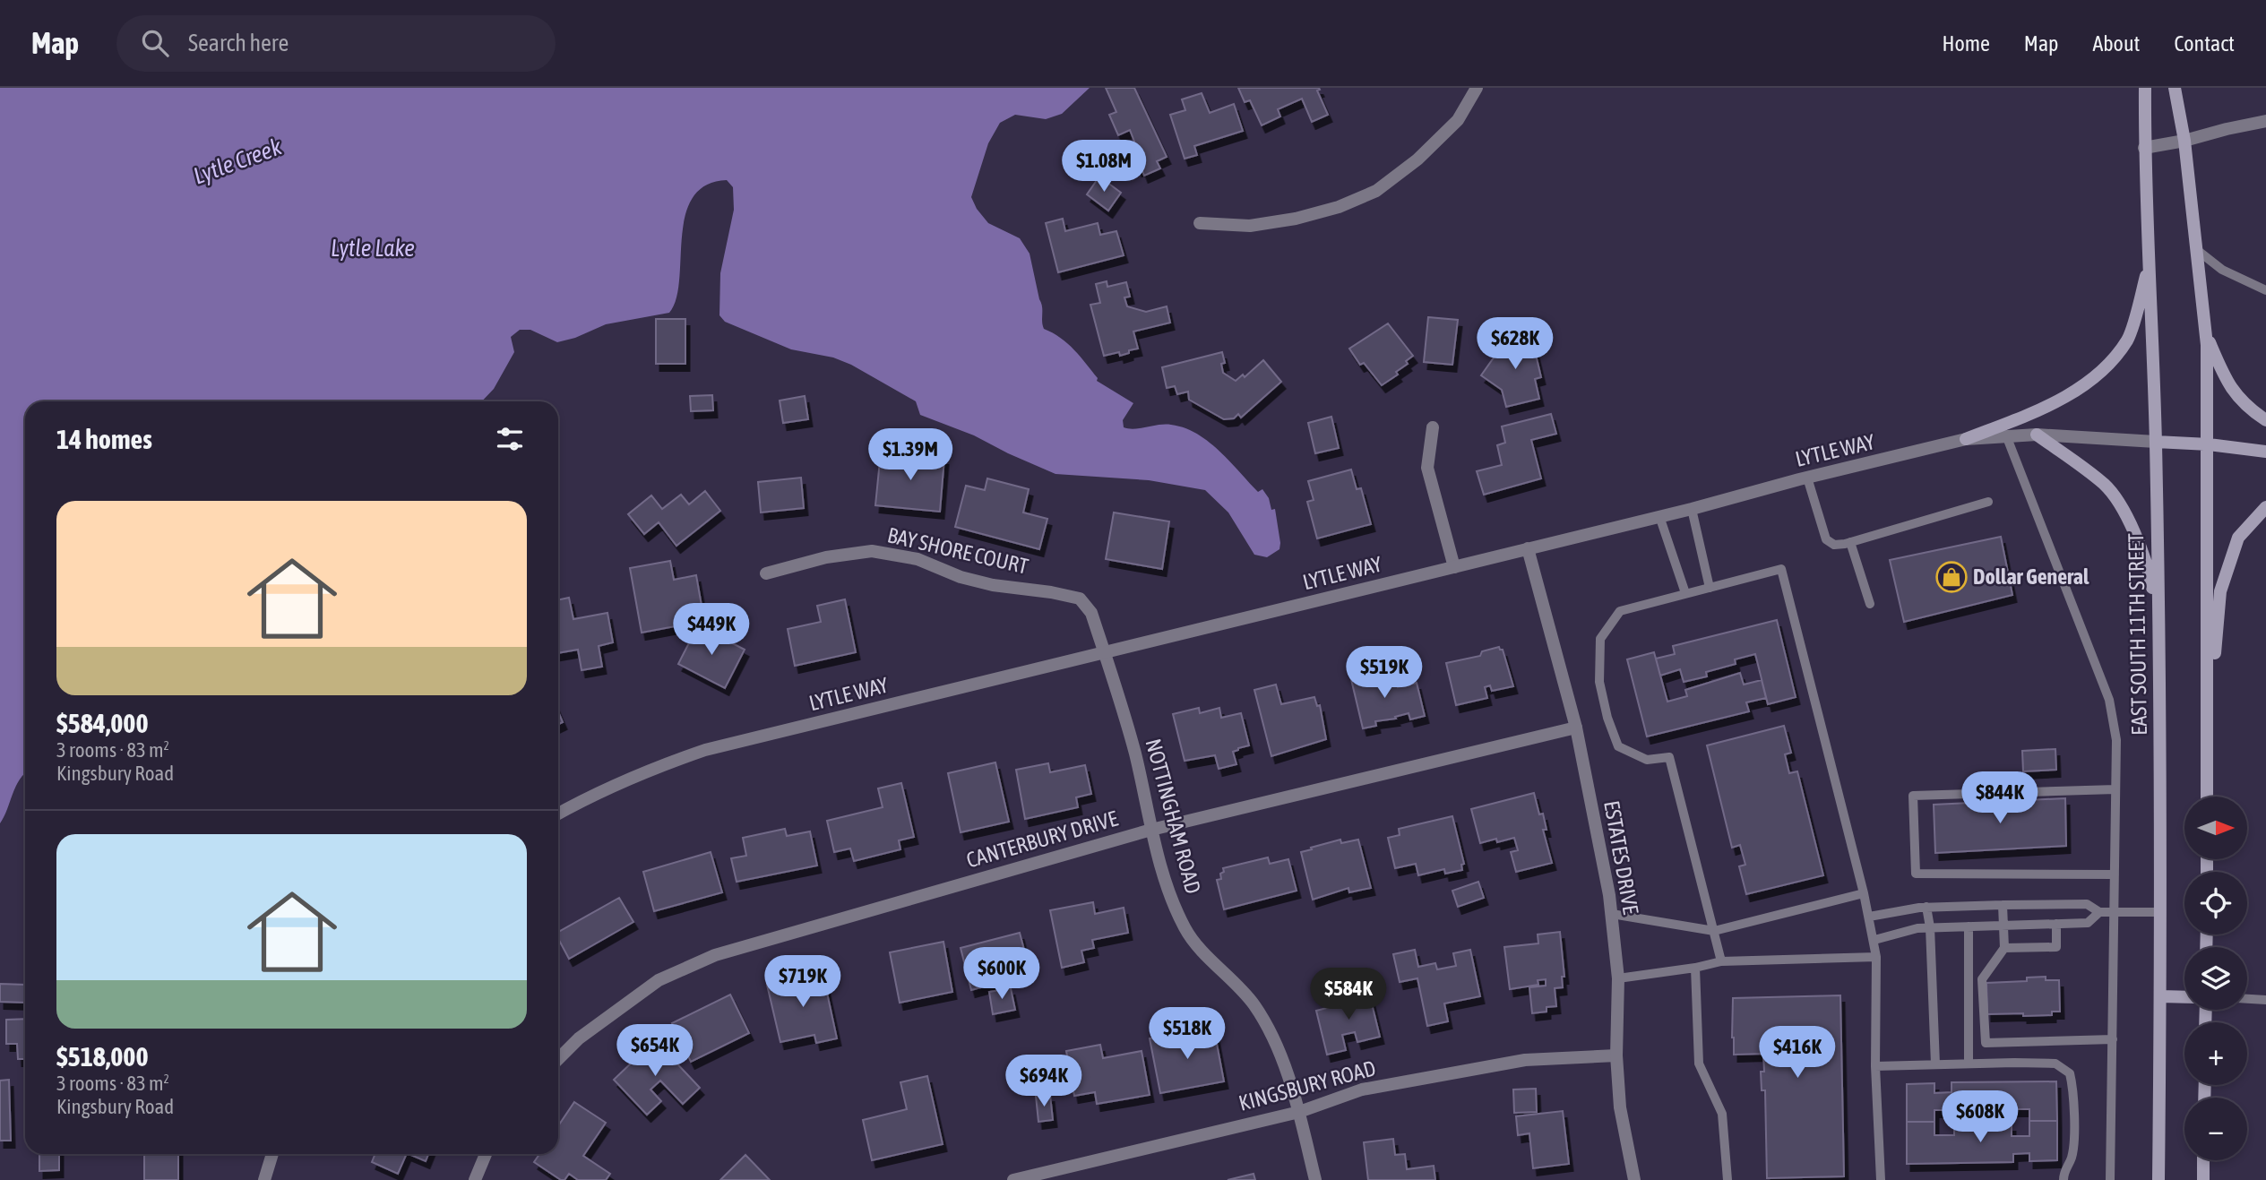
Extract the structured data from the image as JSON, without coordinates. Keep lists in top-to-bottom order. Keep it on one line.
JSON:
{"streets":{"main road":["EAST SOUTH 11TH STREET"],"street":["LYTLE WAY","BAY SHORE COURT","NOTTINGHAM ROAD","CANTERBURY DRIVE","ESTATES DRIVE","KINGSBURY ROAD"]},"crossings":[["LYTLE WAY","BAY SHORE COURT"],["LYTLE WAY","EAST SOUTH 11TH STREET"],["LYTLE WAY","NOTTINGHAM ROAD"],["LYTLE WAY","ESTATES DRIVE"],["BAY SHORE COURT","NOTTINGHAM ROAD"],["NOTTINGHAM ROAD","CANTERBURY DRIVE"],["NOTTINGHAM ROAD","KINGSBURY ROAD"],["CANTERBURY DRIVE","ESTATES DRIVE"],["ESTATES DRIVE","KINGSBURY ROAD"]],"water":["Lytle Creek","Lytle Lake"],"places":{"shop":["Dollar General"]},"north":"right","page":{"header":"Map","search":"Search here","nav":["Home","Map","About","Contact"],"price":["$1.08M","$628K","$1.39M","$449K","$519K","$844K","$600K","$719K","$584K","$518K","$654K","$416K","$694K","$608K"],"heading":"14 homes","list":[{"name":"$584,000","note":"3 rooms · 83 m² · Kingsbury Road"},{"name":"$518,000","note":"3 rooms · 83 m² · Kingsbury Road"}],"map_buttons":["+","−"]}}
